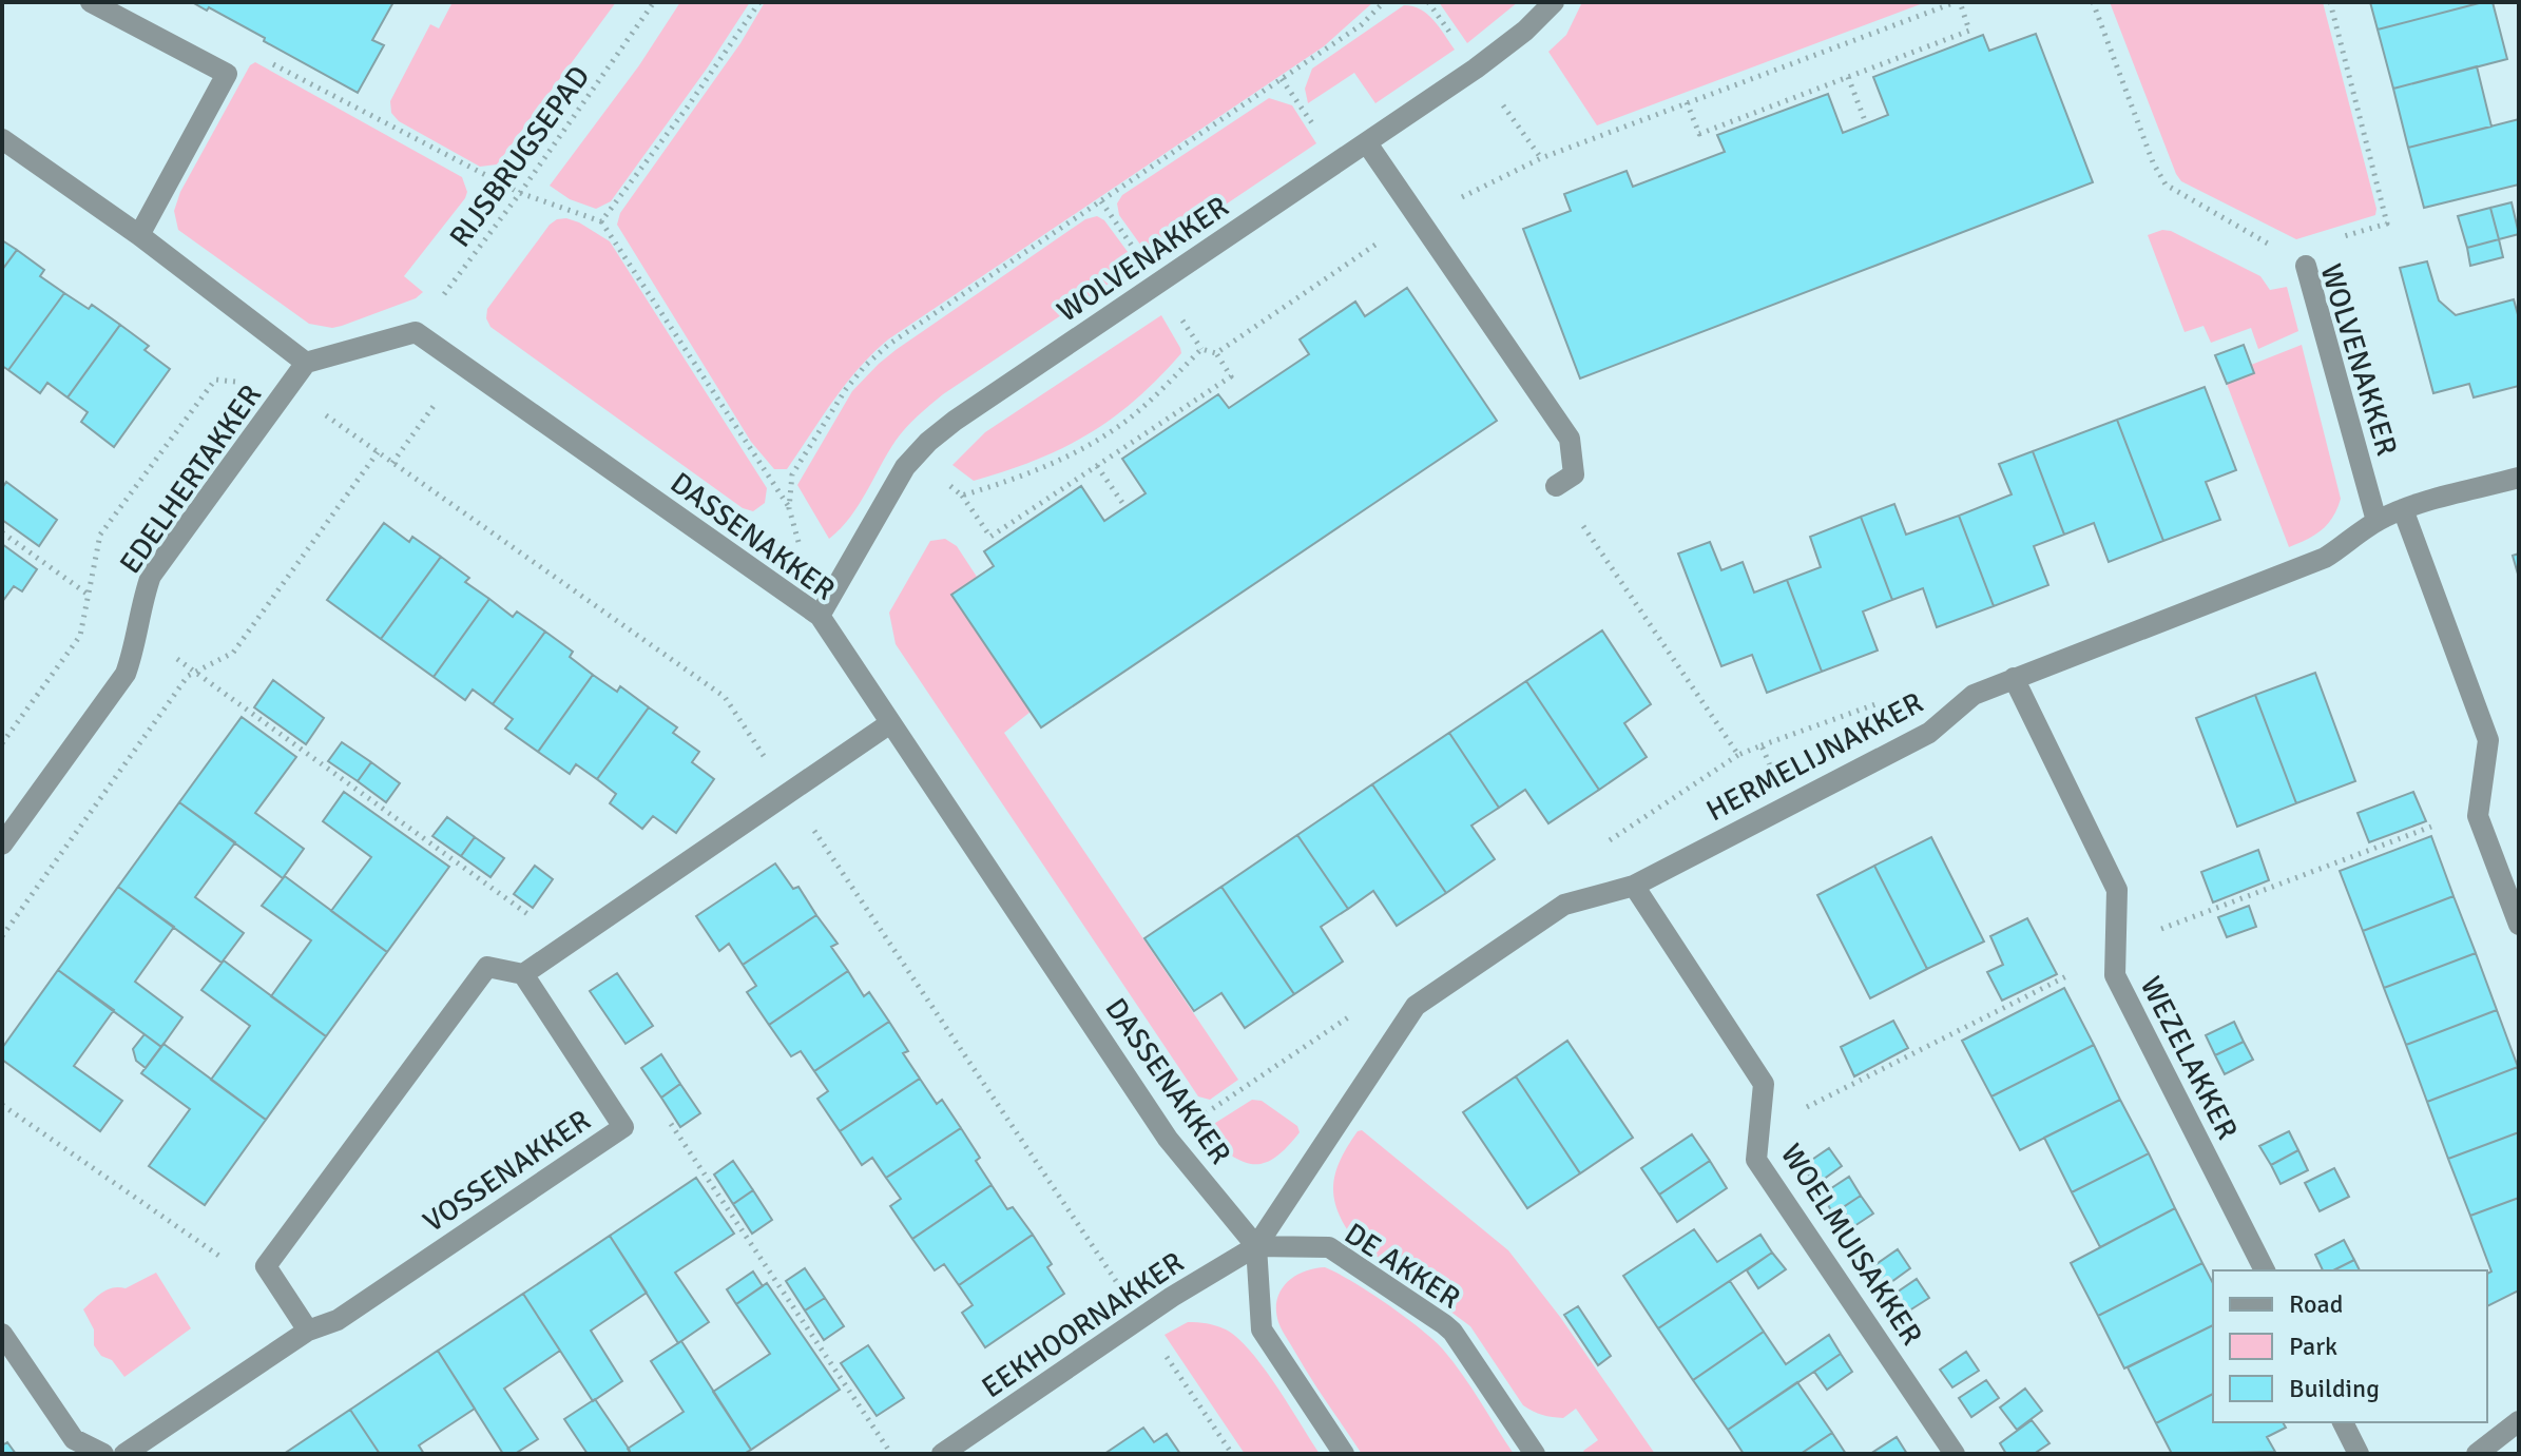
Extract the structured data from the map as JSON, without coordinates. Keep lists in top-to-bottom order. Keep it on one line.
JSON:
{"streets":{"street":["WOLVENAKKER","EDELHERTAKKER","DASSENAKKER","HERMELIJNAKKER","WEZELAKKER","VOSSENAKKER","WOELMUISAKKER","DE AKKER","EEKHOORNAKKER"],"path":["RIJSBRUGSEPAD"]},"crossings":[["RIJSBRUGSEPAD","DASSENAKKER"],["WOLVENAKKER","DASSENAKKER"],["WOLVENAKKER","HERMELIJNAKKER"],["DASSENAKKER","HERMELIJNAKKER"],["DASSENAKKER","DE AKKER"],["DASSENAKKER","EEKHOORNAKKER"],["HERMELIJNAKKER","WEZELAKKER"],["HERMELIJNAKKER","WOELMUISAKKER"],["HERMELIJNAKKER","DE AKKER"],["HERMELIJNAKKER","EEKHOORNAKKER"],["DE AKKER","EEKHOORNAKKER"]],"legend":["Road","Park","Building"]}
